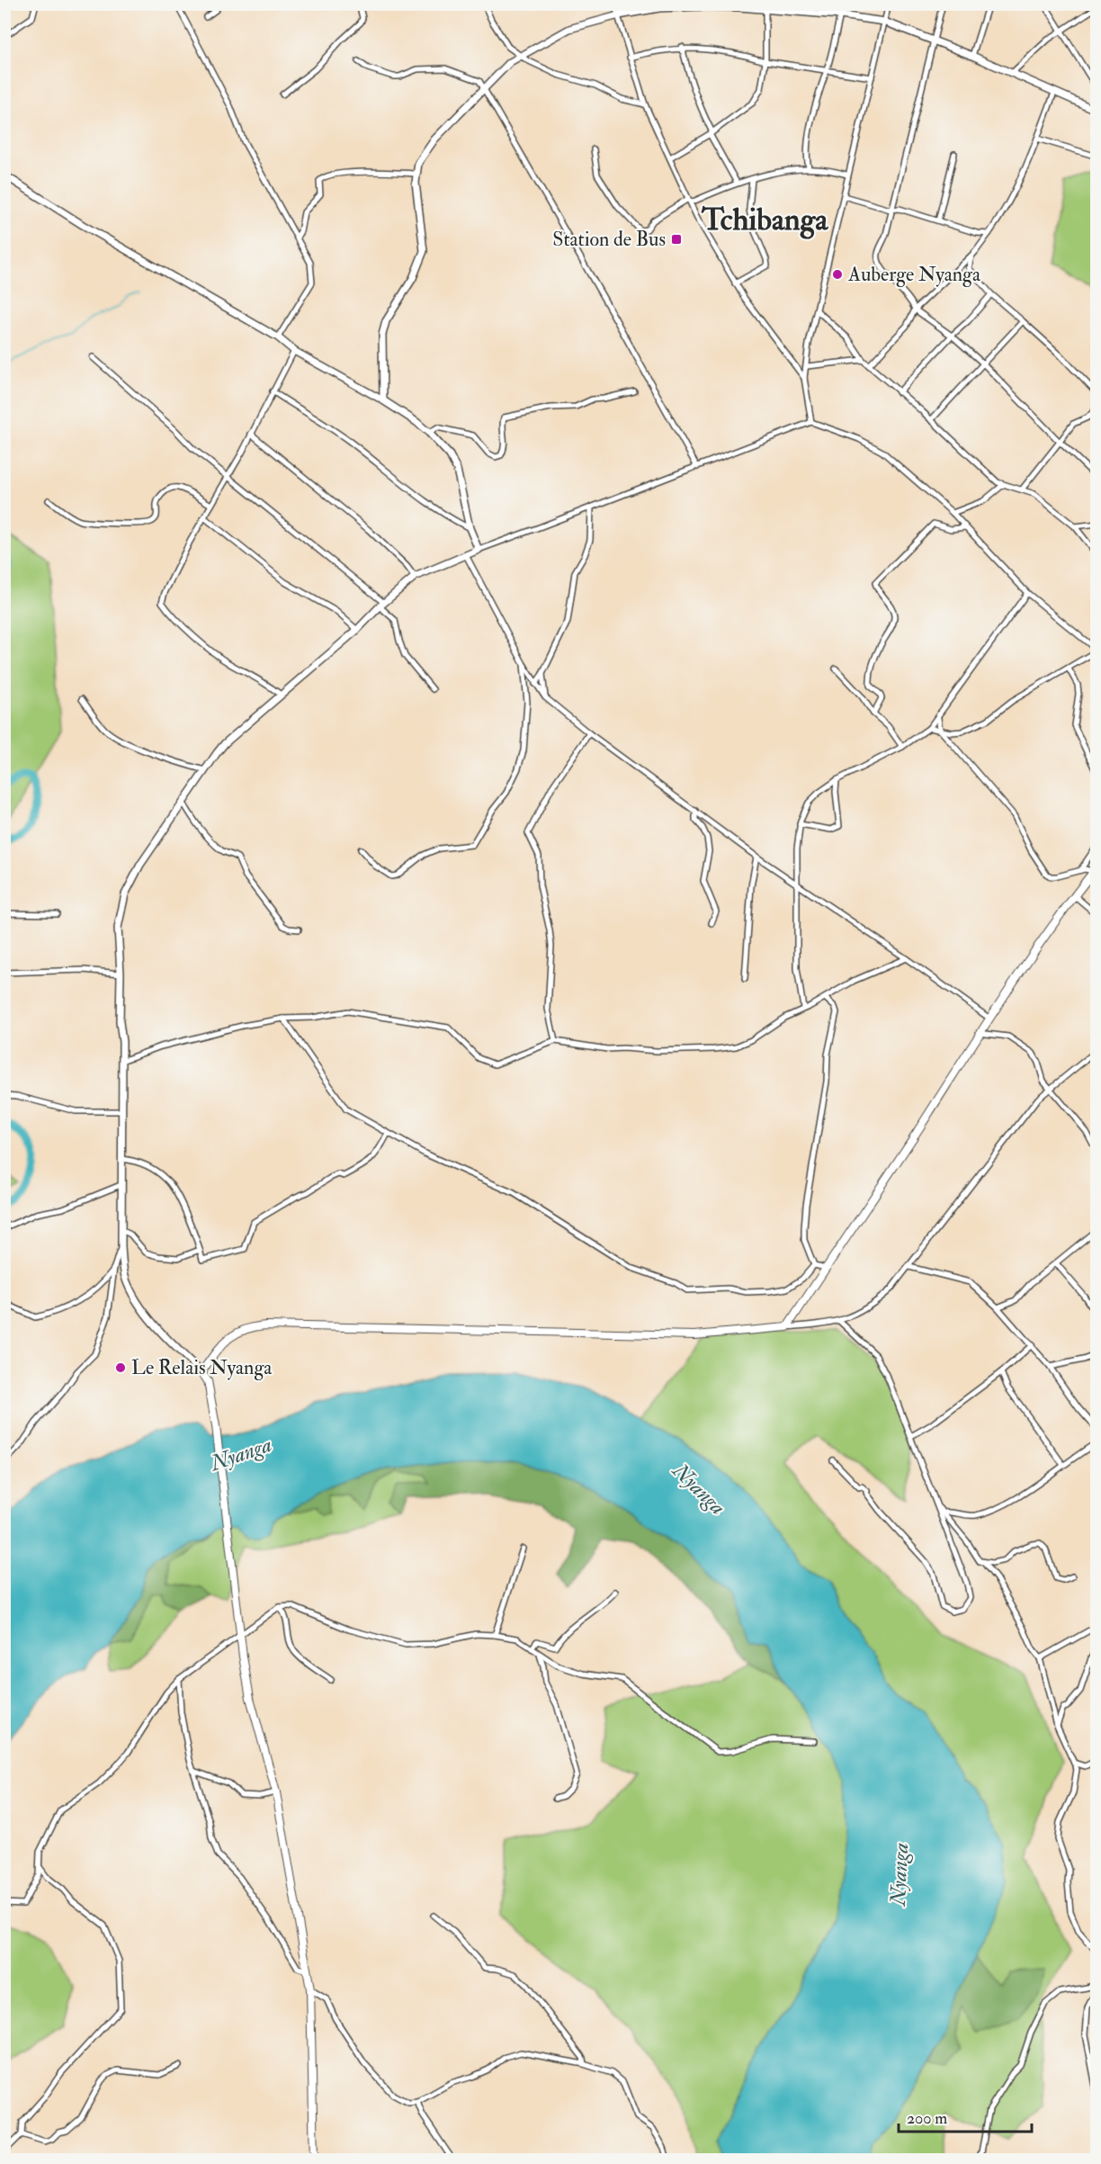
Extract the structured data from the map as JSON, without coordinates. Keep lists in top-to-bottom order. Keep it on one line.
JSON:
{"districts":["Tchibanga"],"water":["Nyanga"],"places":{"transit":["Station de Bus"],"other":["Auberge Nyanga","Le Relais Nyanga"]},"scale_bar":"200 m"}
